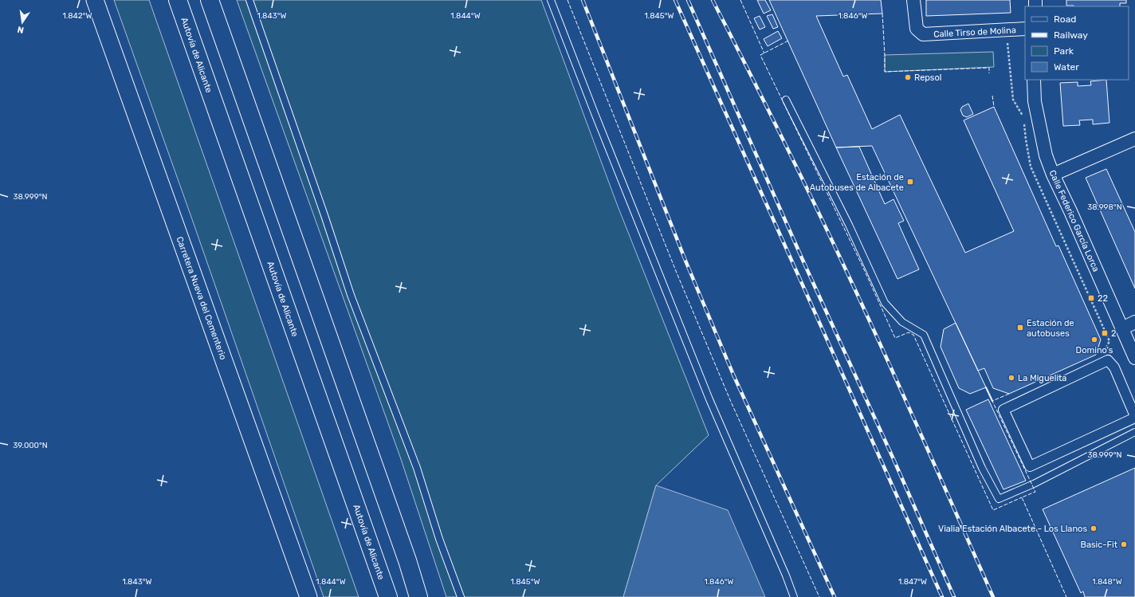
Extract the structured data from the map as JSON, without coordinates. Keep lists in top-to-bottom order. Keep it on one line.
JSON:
{"streets":{"highway":["Autovía de Alicante"],"street":["Calle Tirso de Molina","Calle Federico García Lorca","Carretera Nueva del Cementerio"]},"places":{"other":["Repsol","Domino's","La Miguelita","Vialia Estación Albacete - Los Llanos","Basic-Fit"],"transit":["Estación de Autobuses de Albacete","22","Estación de autobuses","2"]},"legend":["Road","Railway","Park","Water"],"north":"bottom","coordinates":["1.842°W","1.843°W","1.844°W","1.845°W","1.846°W","38.999°N","38.998°N","39.000°N","1.847°W","1.848°W"]}
